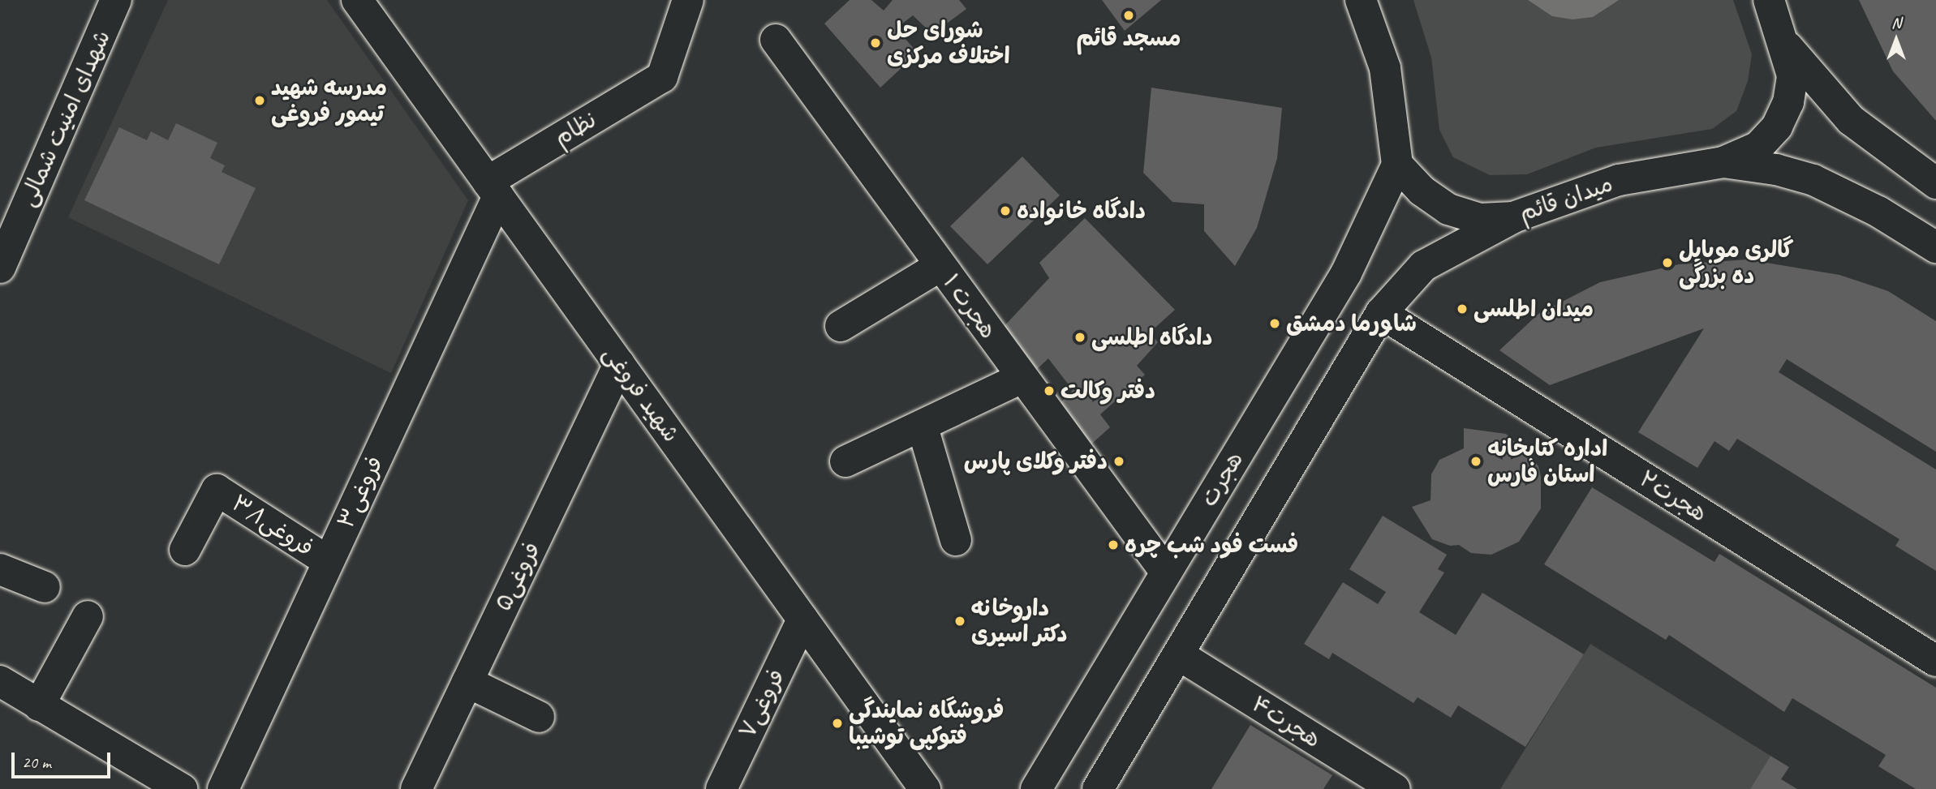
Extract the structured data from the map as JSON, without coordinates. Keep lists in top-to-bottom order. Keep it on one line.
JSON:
{"streets":{"street":["شهدای امنیت شمالی","نظام","میدان قائم","هجرت ۱","شهید فروغی","هجرت","فروغی۳","هجرت۲","فروغی۳/۱","فروغی۵","فروغی۷","هجرت۴"]},"crossings":[["نظام","شهید فروغی"],["نظام","فروغی۳"],["میدان قائم","هجرت"],["هجرت ۱","هجرت"],["شهید فروغی","فروغی۳"],["شهید فروغی","فروغی۵"],["شهید فروغی","فروغی۷"],["فروغی۳","فروغی۳/۱"]],"places":["مسجد قائم","شورای حل اختلاف مرکزی","مدرسه شهید تیمور فروغی","دادگاه خانواده","گالری موبایل ده بزرگی","میدان اطلسی","شاورما دمشق","دادگاه اطلسی","دفتر وکالت","دفتر وکلای پارس","اداره کتابخانه استان فارس","فست فود شب چره","داروخانه دکتر اسیری","فروشگاه نمایندگی فتوکپی توشیبا"],"scale_bar":"20 m","north":"top"}
